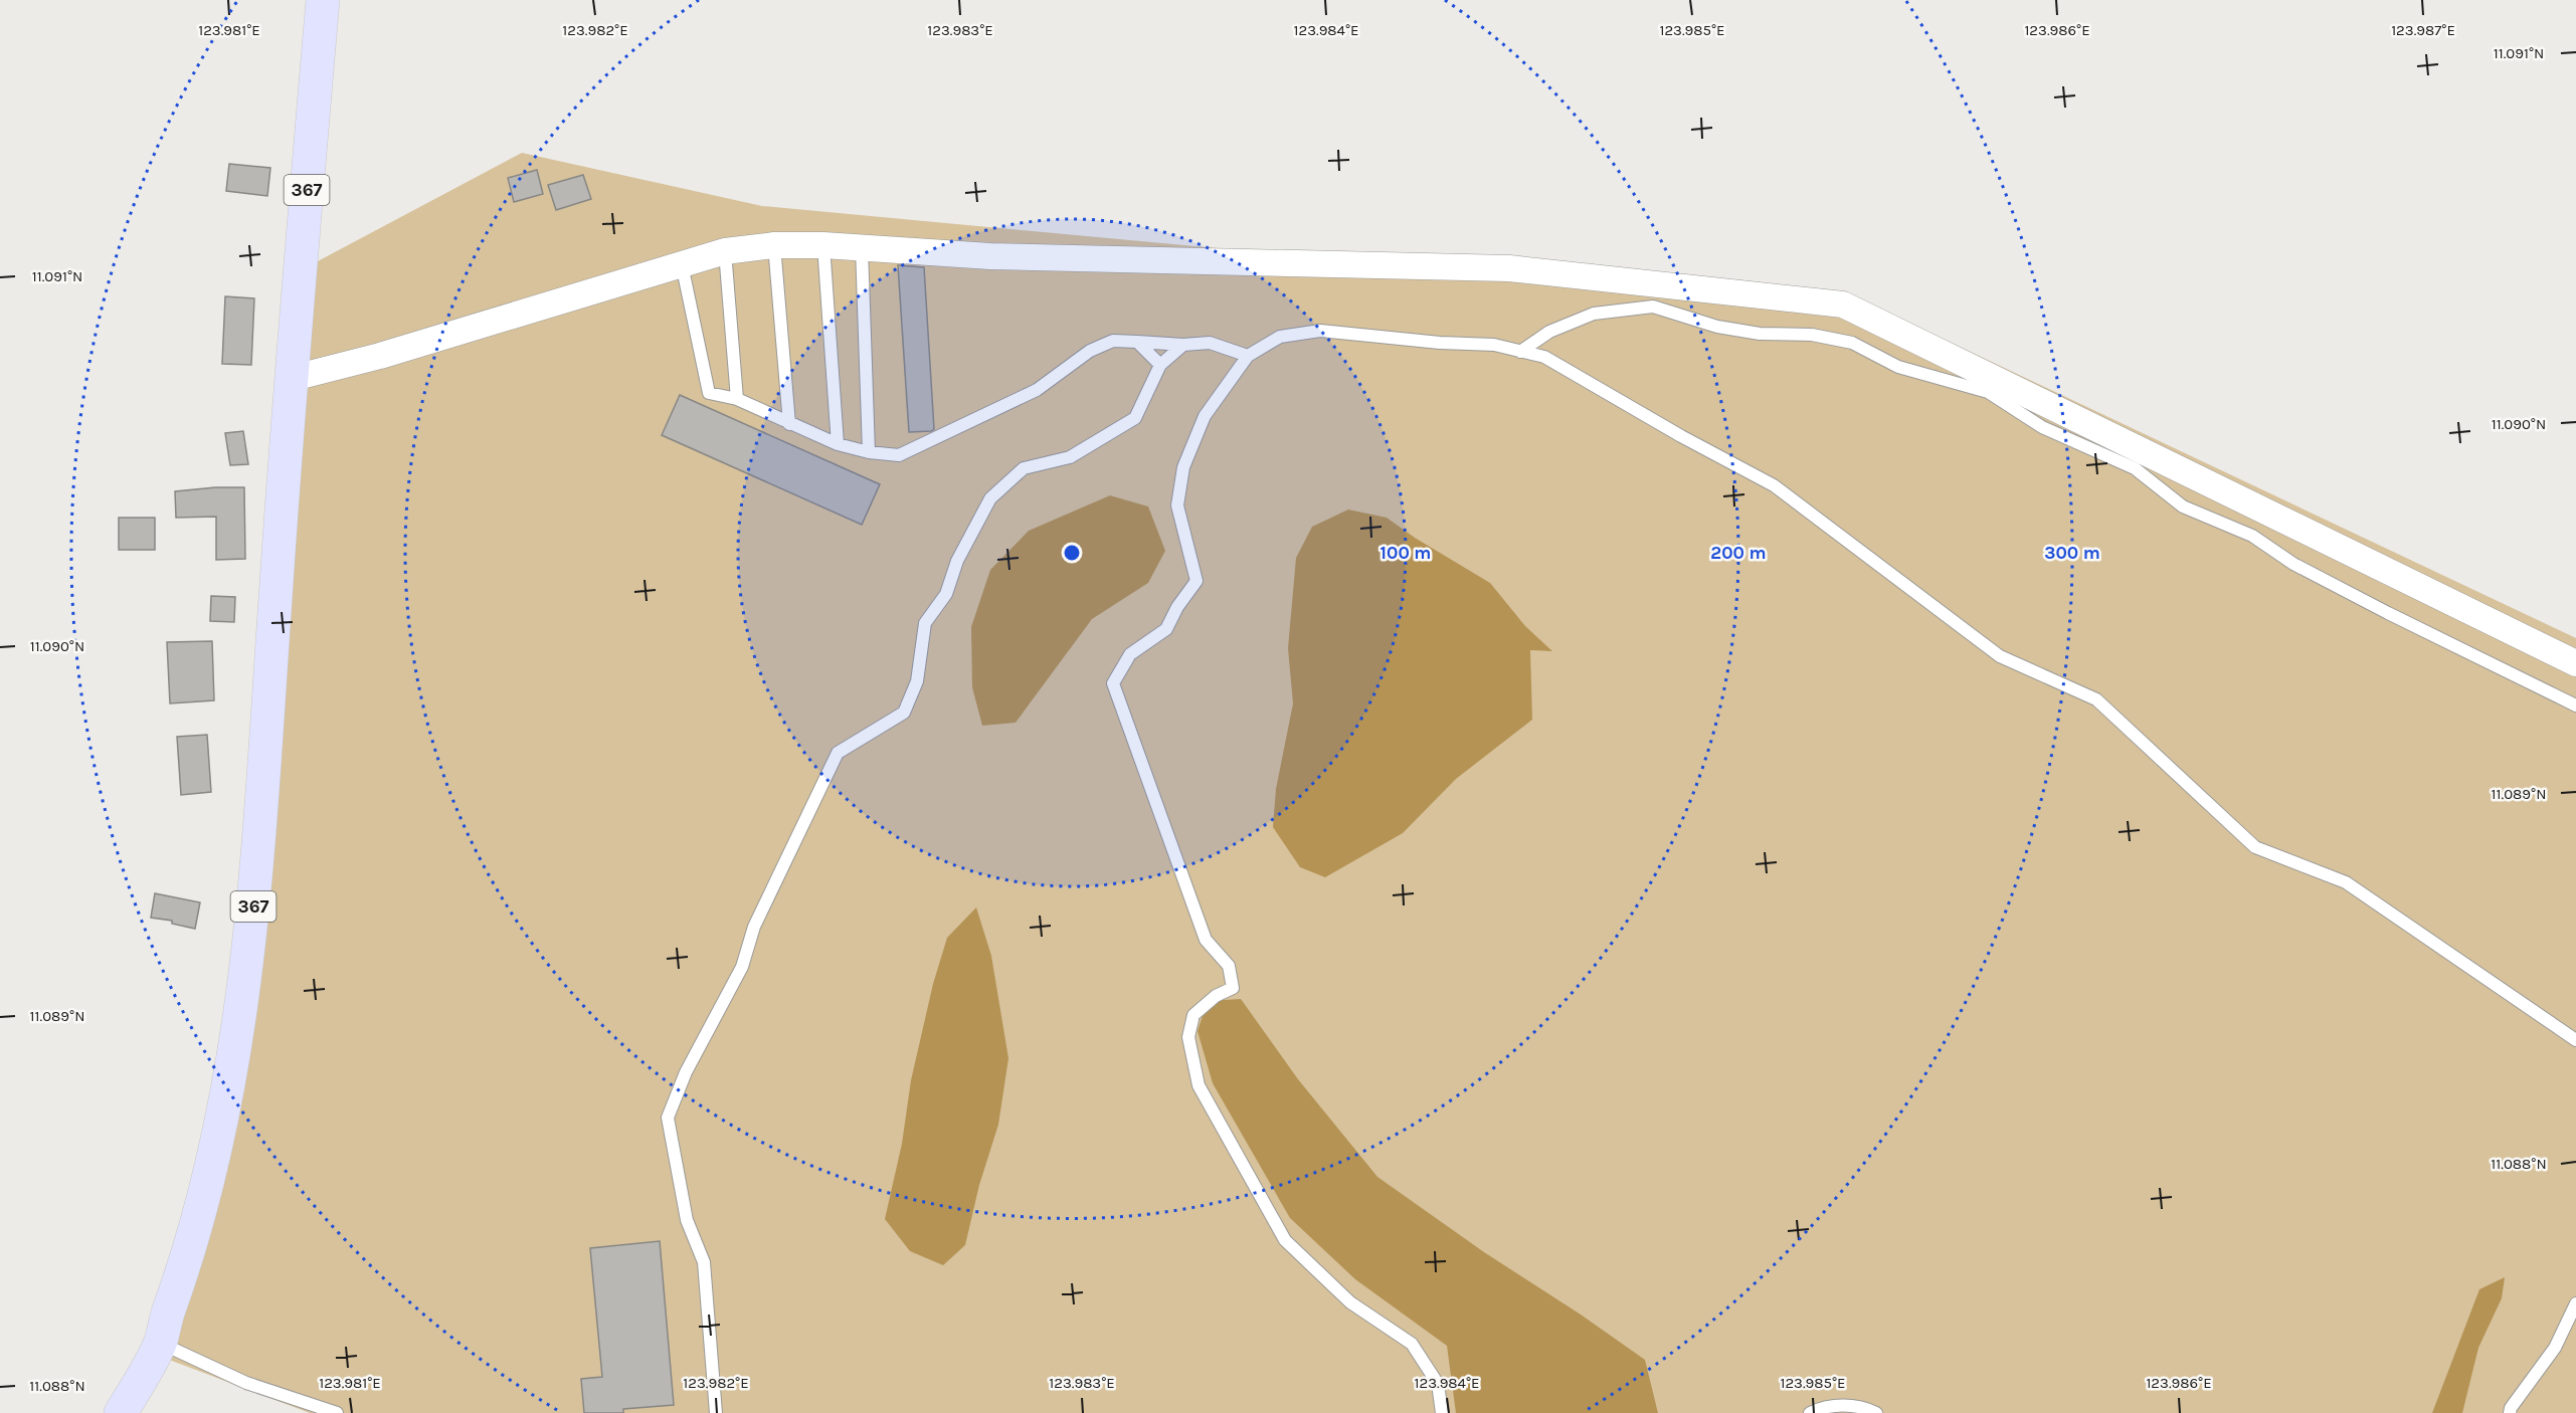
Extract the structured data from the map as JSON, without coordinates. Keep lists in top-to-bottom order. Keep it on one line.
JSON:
{"streets":{"main road":["367"]},"coordinates":["123.981°E","123.982°E","123.983°E","123.984°E","123.985°E","123.986°E","123.987°E","11.091°N","11.090°N","11.089°N","11.088°N"],"rings":["100 m","200 m","300 m"]}
